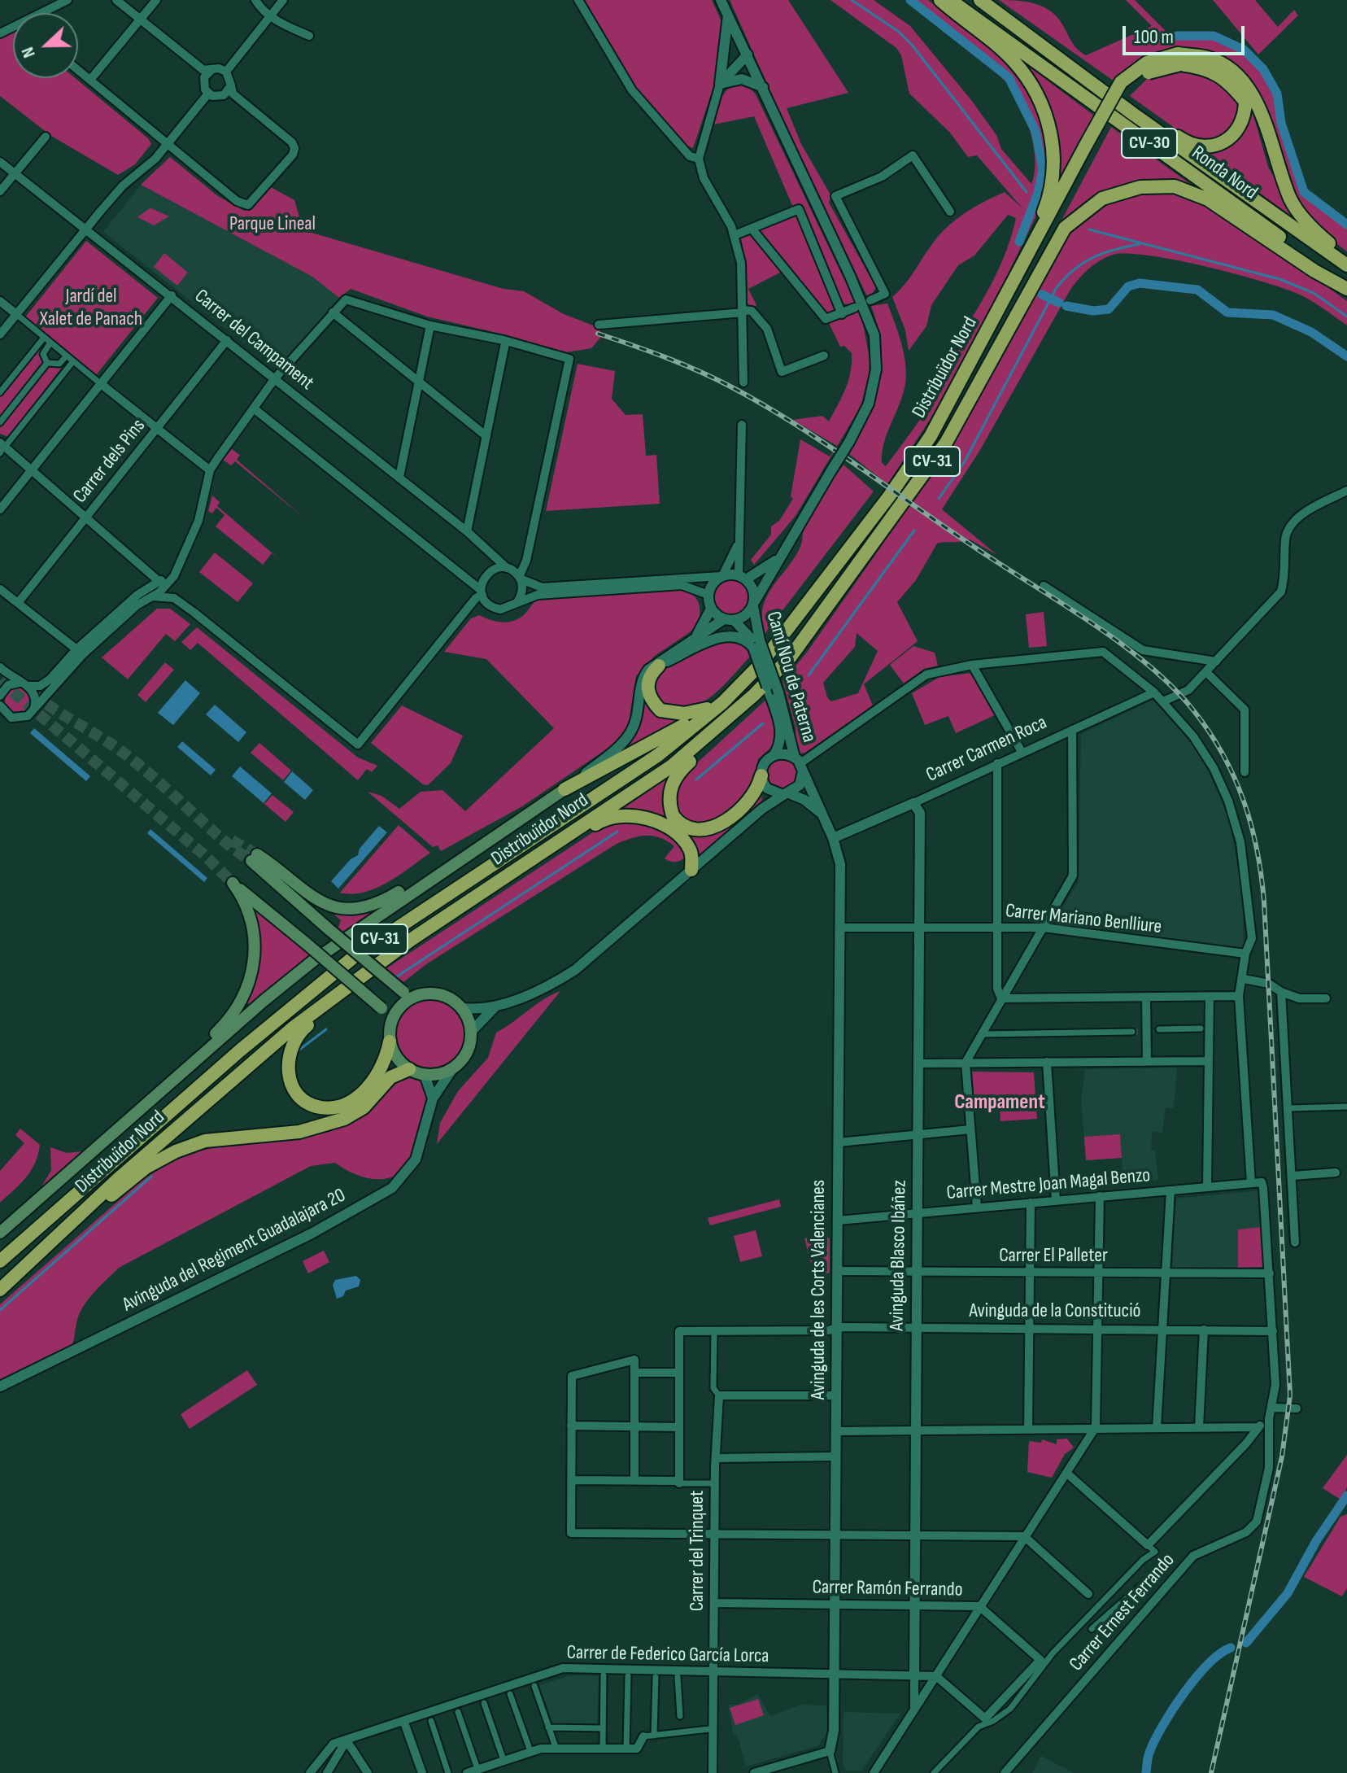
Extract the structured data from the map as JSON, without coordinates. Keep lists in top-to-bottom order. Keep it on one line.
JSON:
{"streets":{"highway":["CV-30","Ronda Nord","Distribuïdor Nord","CV-31"],"street":["Carrer del Campament","Carrer dels Pins","Camí Nou de Paterna","Carrer Carmen Roca","Carrer Mariano Benlliure","Carrer Mestre Joan Magal Benzo","Avinguda del Regiment Guadalajara 20","Avinguda Blasco Ibáñez","Carrer El Palleter","Avinguda de les Corts Valencianes","Avinguda de la Constitució","Carrer del Trinquet","Carrer Ramón Ferrando","Carrer Ernest Ferrando","Carrer de Federico García Lorca"]},"crossings":[["Carrer del Campament","Carrer dels Pins"],["Distribuïdor Nord","CV-31"],["Camí Nou de Paterna","Avinguda de les Corts Valencianes"],["Carrer Carmen Roca","Avinguda Blasco Ibáñez"],["Carrer Carmen Roca","Avinguda de les Corts Valencianes"],["Carrer Mariano Benlliure","Avinguda Blasco Ibáñez"],["Carrer Mariano Benlliure","Avinguda de les Corts Valencianes"],["Carrer Mestre Joan Magal Benzo","Avinguda Blasco Ibáñez"],["Carrer Mestre Joan Magal Benzo","Avinguda de les Corts Valencianes"],["Carrer Mestre Joan Magal Benzo","Carrer Ernest Ferrando"],["Avinguda Blasco Ibáñez","Carrer El Palleter"],["Avinguda Blasco Ibáñez","Avinguda de la Constitució"],["Avinguda Blasco Ibáñez","Carrer Ramón Ferrando"],["Avinguda Blasco Ibáñez","Carrer de Federico García Lorca"],["Carrer El Palleter","Avinguda de les Corts Valencianes"],["Carrer El Palleter","Carrer Ernest Ferrando"],["Avinguda de les Corts Valencianes","Avinguda de la Constitució"],["Avinguda de les Corts Valencianes","Carrer Ramón Ferrando"],["Avinguda de les Corts Valencianes","Carrer de Federico García Lorca"],["Avinguda de la Constitució","Carrer del Trinquet"],["Avinguda de la Constitució","Carrer Ernest Ferrando"],["Carrer del Trinquet","Carrer Ramón Ferrando"],["Carrer del Trinquet","Carrer de Federico García Lorca"]],"districts":["Campament"],"parks":["Parque Lineal","Jardí del Xalet de Panach"],"scale_bar":"100 m","north":"left"}
